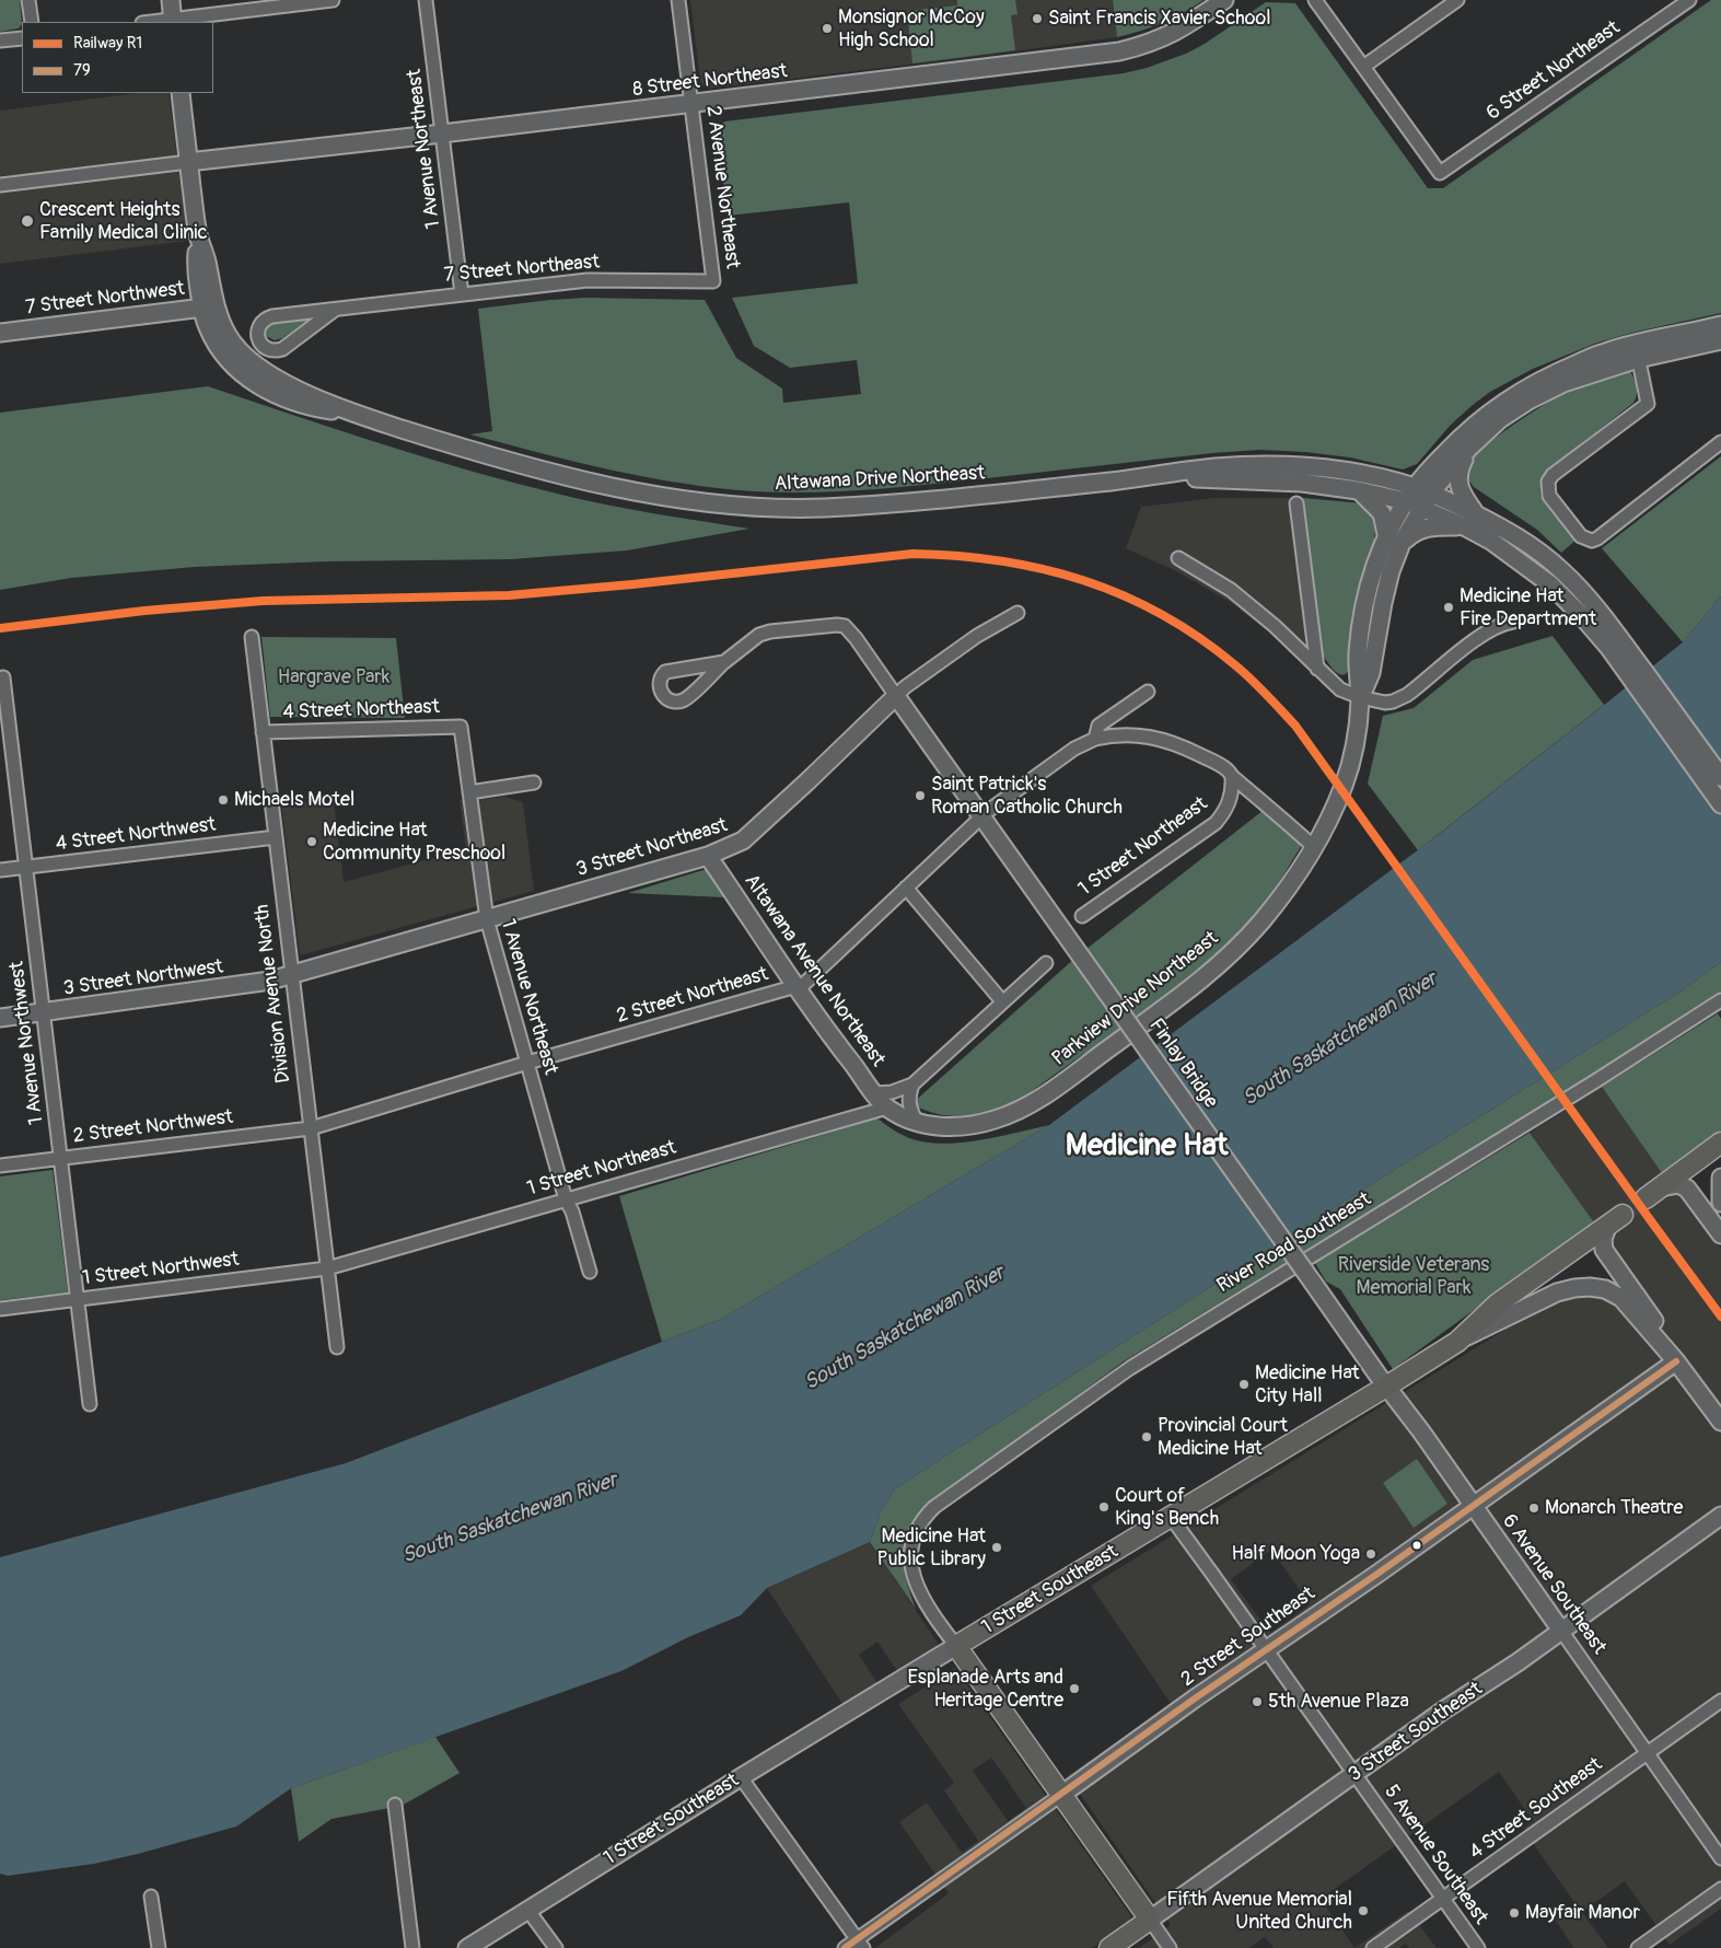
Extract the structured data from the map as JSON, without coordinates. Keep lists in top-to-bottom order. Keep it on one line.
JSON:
{"streets":{"main road":["1 Street Southeast","3 Street Southeast"],"street":["6 Street Northeast","8 Street Northeast","1 Avenue Northeast","2 Avenue Northeast","7 Street Northeast","7 Street Northwest","Altawana Drive Northeast","4 Street Northeast","4 Street Northwest","1 Street Northeast","3 Street Northeast","Altawana Avenue Northeast","3 Street Northwest","Division Avenue North","2 Street Northeast","Parkview Drive Northeast","1 Avenue Northwest","Finlay Bridge","2 Street Northwest","River Road Southeast","1 Street Northwest","6 Avenue Southeast","2 Street Southeast","4 Street Southeast","5 Avenue Southeast"]},"crossings":[["8 Street Northeast","1 Avenue Northeast"],["8 Street Northeast","2 Avenue Northeast"],["1 Avenue Northeast","7 Street Northeast"],["1 Avenue Northeast","4 Street Northeast"],["1 Avenue Northeast","1 Street Northeast"],["1 Avenue Northeast","3 Street Northeast"],["1 Avenue Northeast","2 Street Northeast"],["2 Avenue Northeast","7 Street Northeast"],["7 Street Northwest","Altawana Drive Northeast"],["Altawana Drive Northeast","Parkview Drive Northeast"],["4 Street Northeast","Division Avenue North"],["4 Street Northwest","Division Avenue North"],["4 Street Northwest","1 Avenue Northwest"],["1 Street Northeast","Altawana Avenue Northeast"],["1 Street Northeast","Division Avenue North"],["1 Street Northeast","Parkview Drive Northeast"],["1 Street Northeast","1 Street Northwest"],["3 Street Northeast","Altawana Avenue Northeast"],["3 Street Northeast","3 Street Northwest"],["3 Street Northeast","Division Avenue North"],["Altawana Avenue Northeast","2 Street Northeast"],["Altawana Avenue Northeast","Parkview Drive Northeast"],["3 Street Northwest","Division Avenue North"],["3 Street Northwest","1 Avenue Northwest"],["Division Avenue North","2 Street Northeast"],["Division Avenue North","2 Street Northwest"],["Division Avenue North","1 Street Northwest"],["2 Street Northeast","Finlay Bridge"],["2 Street Northeast","2 Street Northwest"],["1 Avenue Northwest","2 Street Northwest"],["1 Avenue Northwest","1 Street Northwest"],["Finlay Bridge","6 Avenue Southeast"],["River Road Southeast","1 Street Southeast"],["6 Avenue Southeast","1 Street Southeast"],["6 Avenue Southeast","2 Street Southeast"],["6 Avenue Southeast","3 Street Southeast"],["6 Avenue Southeast","4 Street Southeast"],["1 Street Southeast","5 Avenue Southeast"],["2 Street Southeast","5 Avenue Southeast"],["3 Street Southeast","5 Avenue Southeast"],["4 Street Southeast","5 Avenue Southeast"]],"districts":["Medicine Hat"],"water":["South Saskatchewan River"],"parks":["Hargrave Park","Riverside Veterans Memorial Park"],"places":["Saint Francis Xavier School","Monsignor McCoy High School","Crescent Heights Family Medical Clinic","Medicine Hat Fire Department","Saint Patrick's Roman Catholic Church","Michaels Motel","Medicine Hat Community Preschool","Medicine Hat City Hall","Provincial Court Medicine Hat","Court of King's Bench","Monarch Theatre","Medicine Hat Public Library","Half Moon Yoga","Esplanade Arts and Heritage Centre","5th Avenue Plaza","Fifth Avenue Memorial United Church","Mayfair Manor"],"lines":["rail line R1","transit line 79"],"legend":["Railway R1","79"]}
